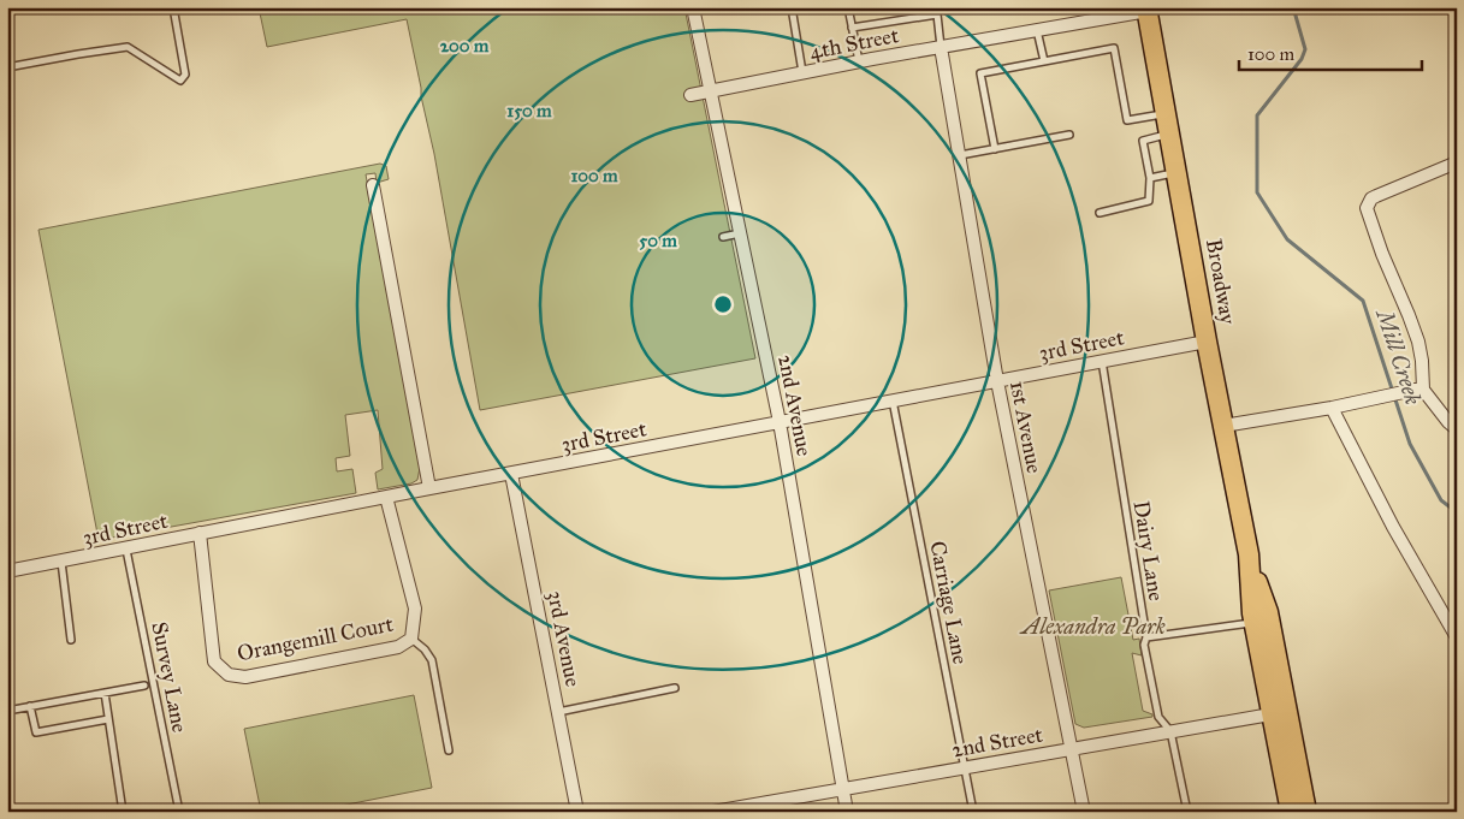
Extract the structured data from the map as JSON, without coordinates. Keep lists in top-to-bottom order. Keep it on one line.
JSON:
{"streets":{"main road":["Broadway"],"street":["4th Street","3rd Street","2nd Avenue","1st Avenue","Orangemill Court","3rd Avenue","2nd Street"],"lane":["Dairy Lane","Carriage Lane","Survey Lane"]},"crossings":[["4th Street","Broadway"],["4th Street","2nd Avenue"],["4th Street","1st Avenue"],["Broadway","3rd Street"],["Broadway","2nd Street"],["3rd Street","2nd Avenue"],["3rd Street","1st Avenue"],["3rd Street","Dairy Lane"],["3rd Street","Carriage Lane"],["3rd Street","Orangemill Court"],["3rd Street","3rd Avenue"],["3rd Street","Survey Lane"],["2nd Avenue","2nd Street"],["1st Avenue","2nd Street"],["Dairy Lane","2nd Street"],["Carriage Lane","2nd Street"]],"water":["Mill Creek"],"parks":["Alexandra Park"],"scale_bar":"100 m","rings":["200 m","150 m","100 m","50 m"]}
